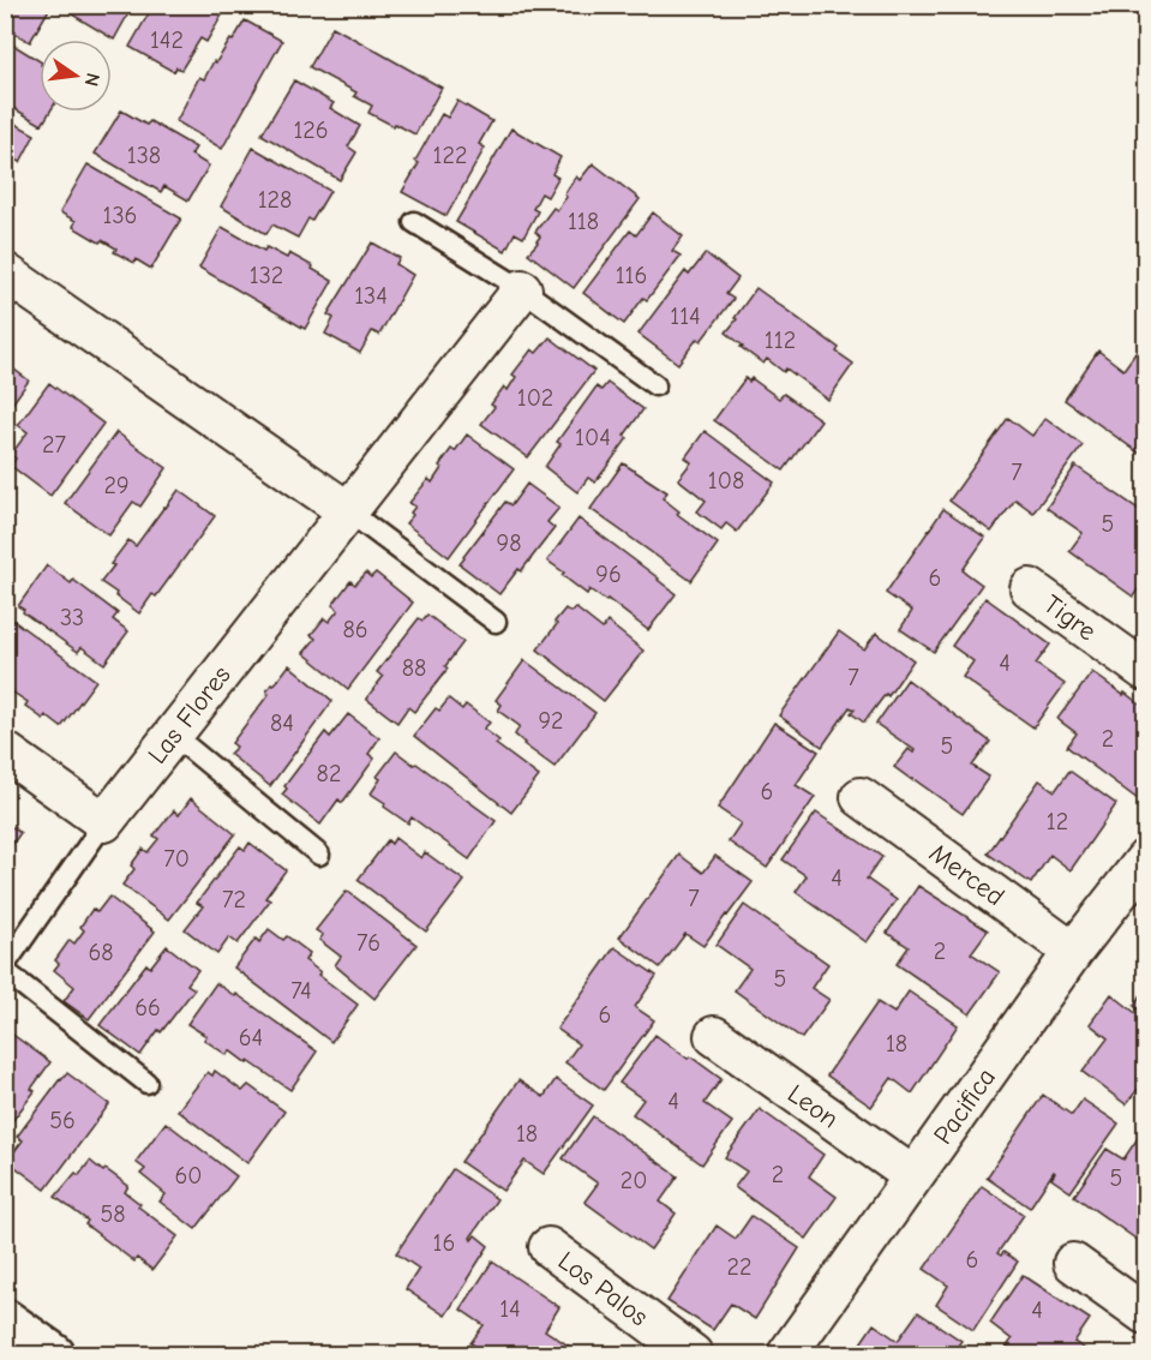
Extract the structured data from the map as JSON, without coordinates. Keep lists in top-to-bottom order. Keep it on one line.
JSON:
{"streets":{"street":["Tigre","Las Flores","Merced","Leon","Pacifica","Los Palos"]},"crossings":[["Merced","Pacifica"],["Leon","Pacifica"]],"house_numbers":["142","126","138","122","128","136","118","132","116","134","114","112","102","104","27","7","108","29","5","98","96","6","33","86","4","88","7","92","84","2","5","82","6","12","70","4","7","72","76","2","68","5","74","66","6","64","18","4","56","18","2","60","5","20","58","16","6","22","14","4"],"north":"right"}
